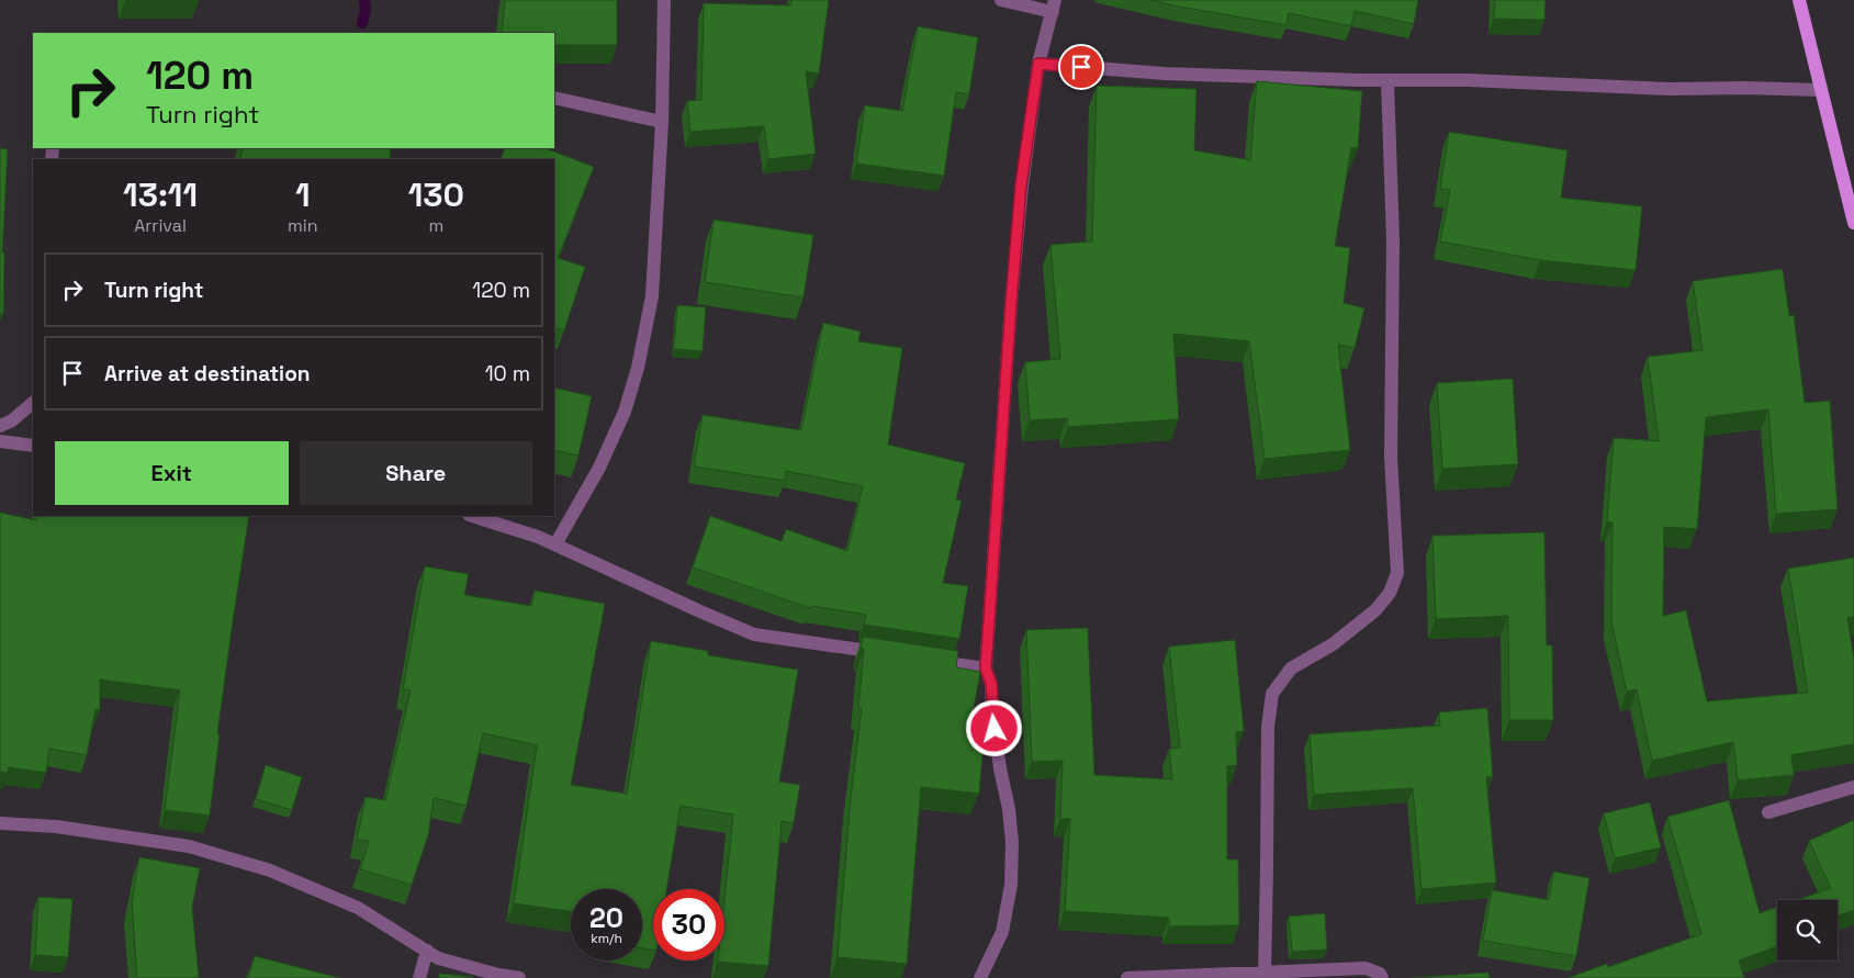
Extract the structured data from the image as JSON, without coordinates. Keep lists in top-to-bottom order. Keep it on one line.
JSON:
{"page":{"turn":["120 m","Turn right"],"eta":["13:11","Arrival","1","min","130","m"],"list":[{"name":"Turn right","value":"120 m"},{"name":"Arrive at destination","value":"10 m"}],"buttons":["Exit","Share"],"speed":"20 km/h","limit":"30"}}
